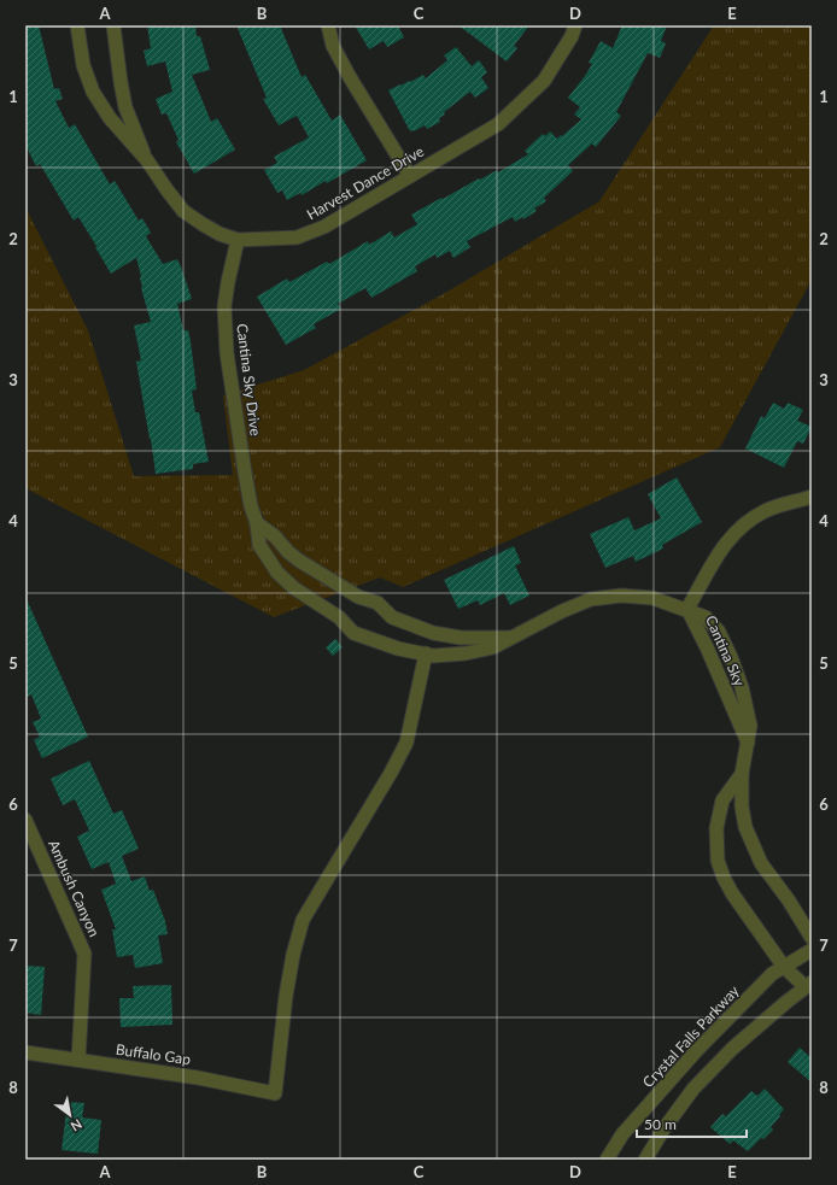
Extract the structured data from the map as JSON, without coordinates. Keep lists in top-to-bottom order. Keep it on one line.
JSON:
{"streets":{"street":["Harvest Dance Drive","Cantina Sky Drive","Cantina Sky","Ambush Canyon","Crystal Falls Parkway","Buffalo Gap"]},"crossings":[["Harvest Dance Drive","Cantina Sky Drive"],["Cantina Sky Drive","Cantina Sky"],["Cantina Sky Drive","Buffalo Gap"],["Cantina Sky","Crystal Falls Parkway"],["Ambush Canyon","Buffalo Gap"]],"scale_bar":"50 m","north":"bottom right","grid":{"columns":["A","B","C","D","E"],"rows":["1","2","3","4","5","6","7","8"]}}
